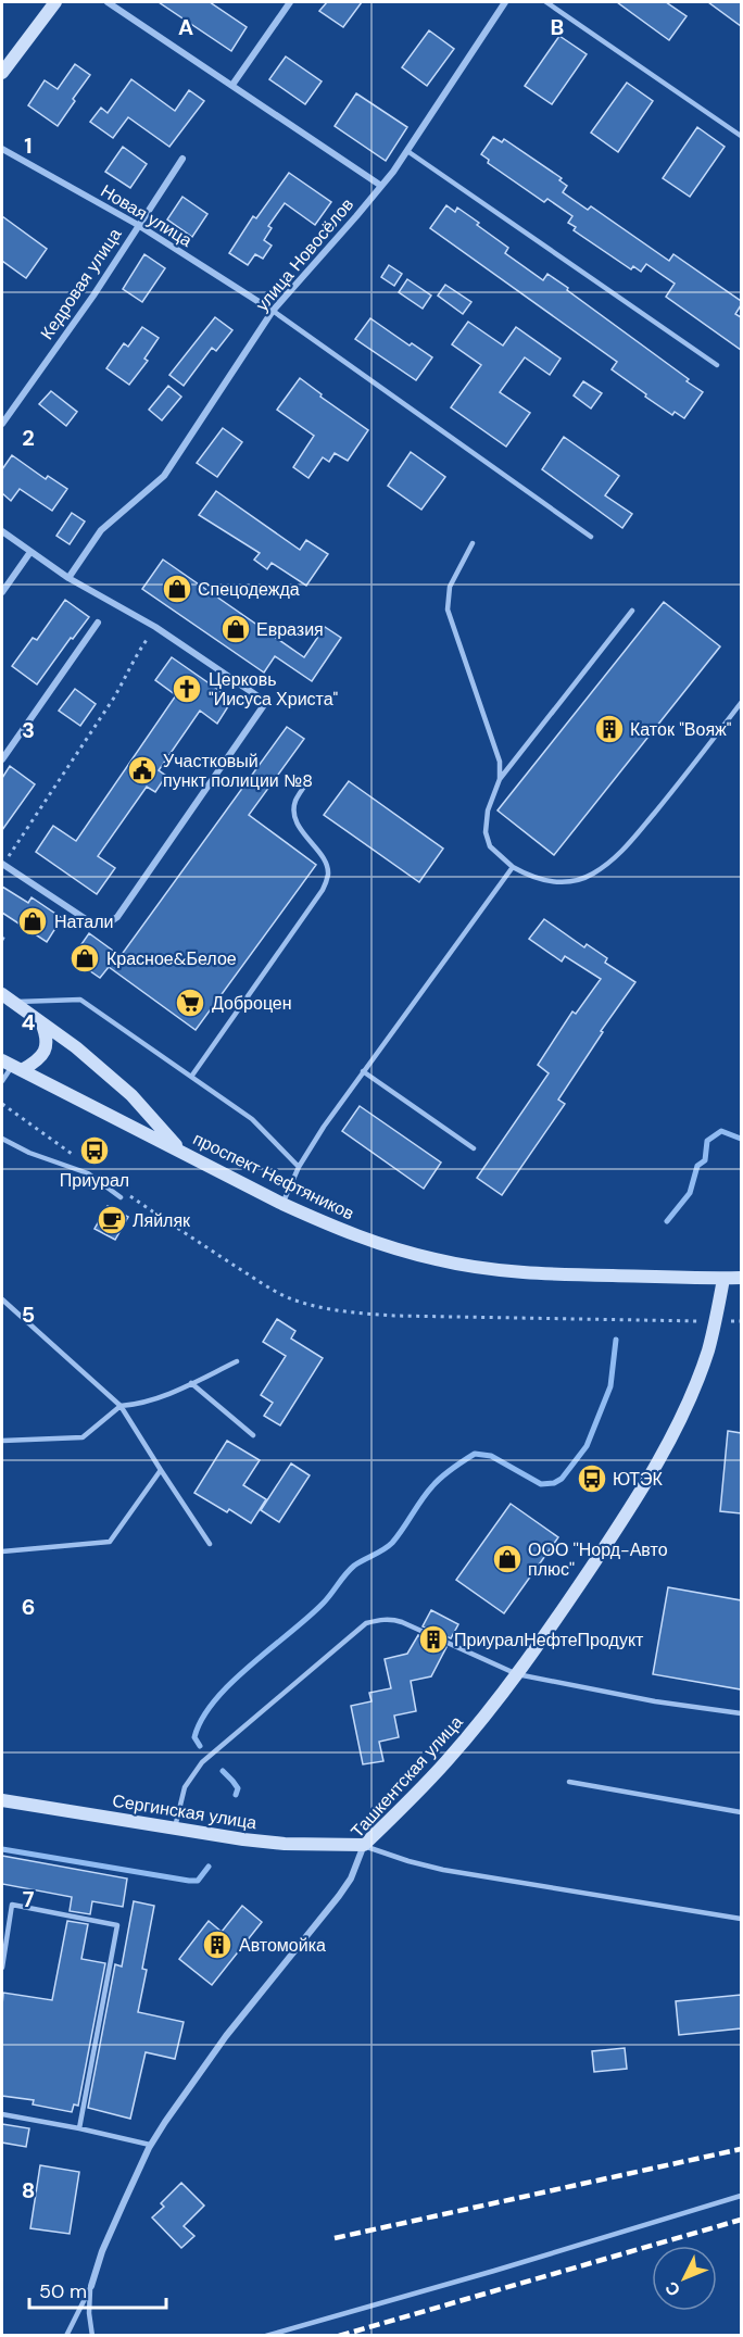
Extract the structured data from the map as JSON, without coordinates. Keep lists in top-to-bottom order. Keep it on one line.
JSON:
{"streets":{"main road":["проспект Нефтяников","Ташкентская улица","Сергинская улица"],"street":["Новая улица","улица Новосёлов","Кедровая улица"]},"crossings":[["Новая улица","улица Новосёлов"],["Новая улица","Кедровая улица"],["проспект Нефтяников","Ташкентская улица"],["Ташкентская улица","Сергинская улица"]],"places":{"shop":["Спецодежда","Евразия","Натали","Красное&Белое","ООО ''Норд-Авто плюс''"],"church":["Церковь \"Иисуса Христа\""],"building":["Каток \"Вояж\"","ПриуралНефтеПродукт","Автомойка"],"public building":["Участковый пункт полиции №8"],"supermarket":["Доброцен"],"bus stop":["Приурал","ЮТЭК"],"cafe":["Ляйляк"]},"scale_bar":"50 m","north":"bottom left","grid":{"columns":["A","B"],"rows":["1","2","3","4","5","6","7","8"]}}
